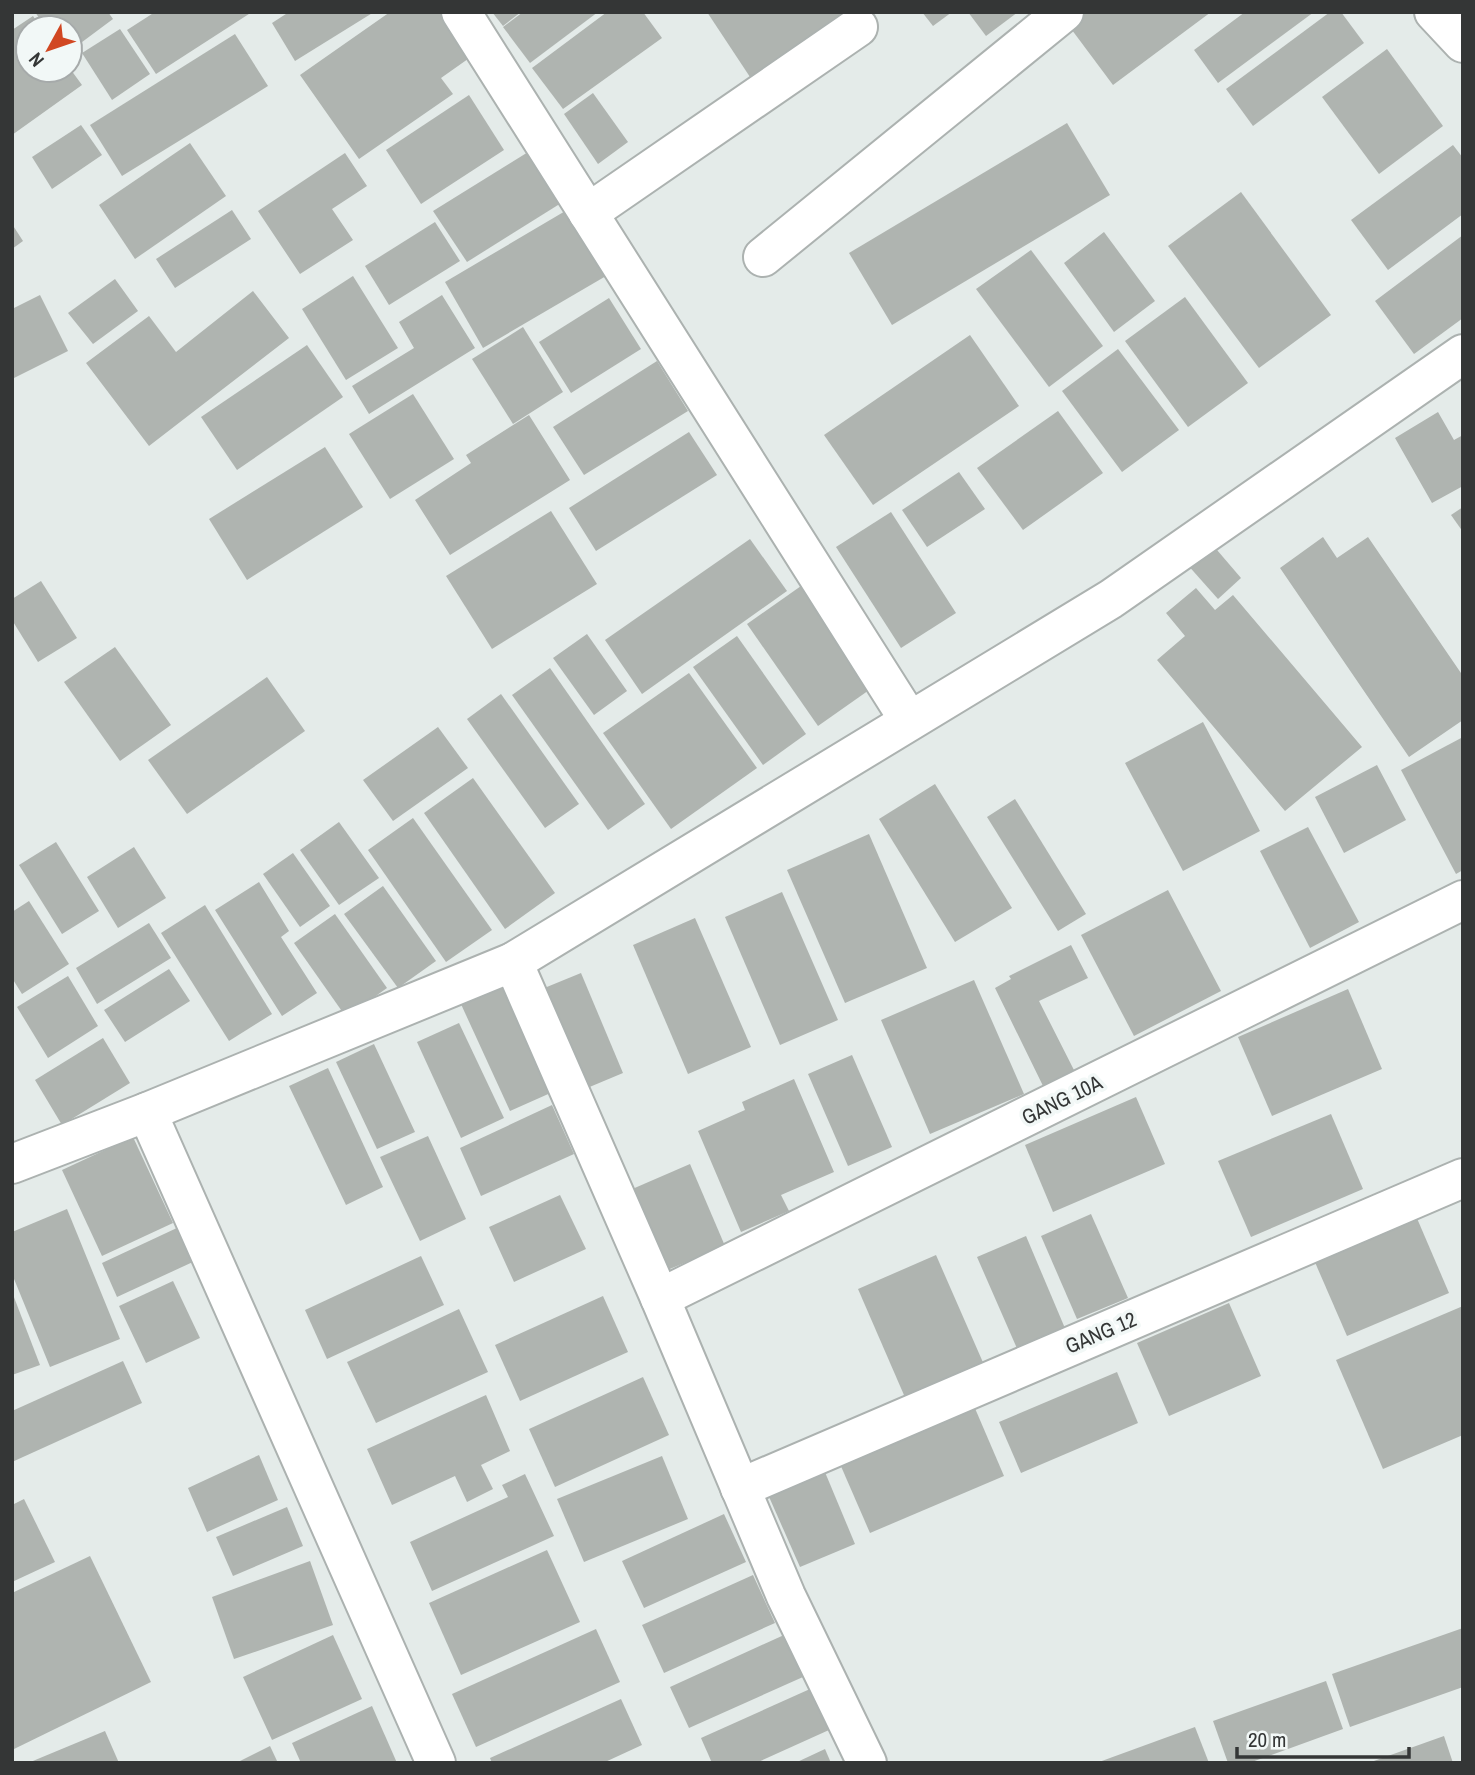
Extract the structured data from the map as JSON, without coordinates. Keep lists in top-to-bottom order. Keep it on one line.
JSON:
{"streets":{"main road":["GANG 10A","GANG 12"]},"scale_bar":"20 m","north":"bottom left"}
